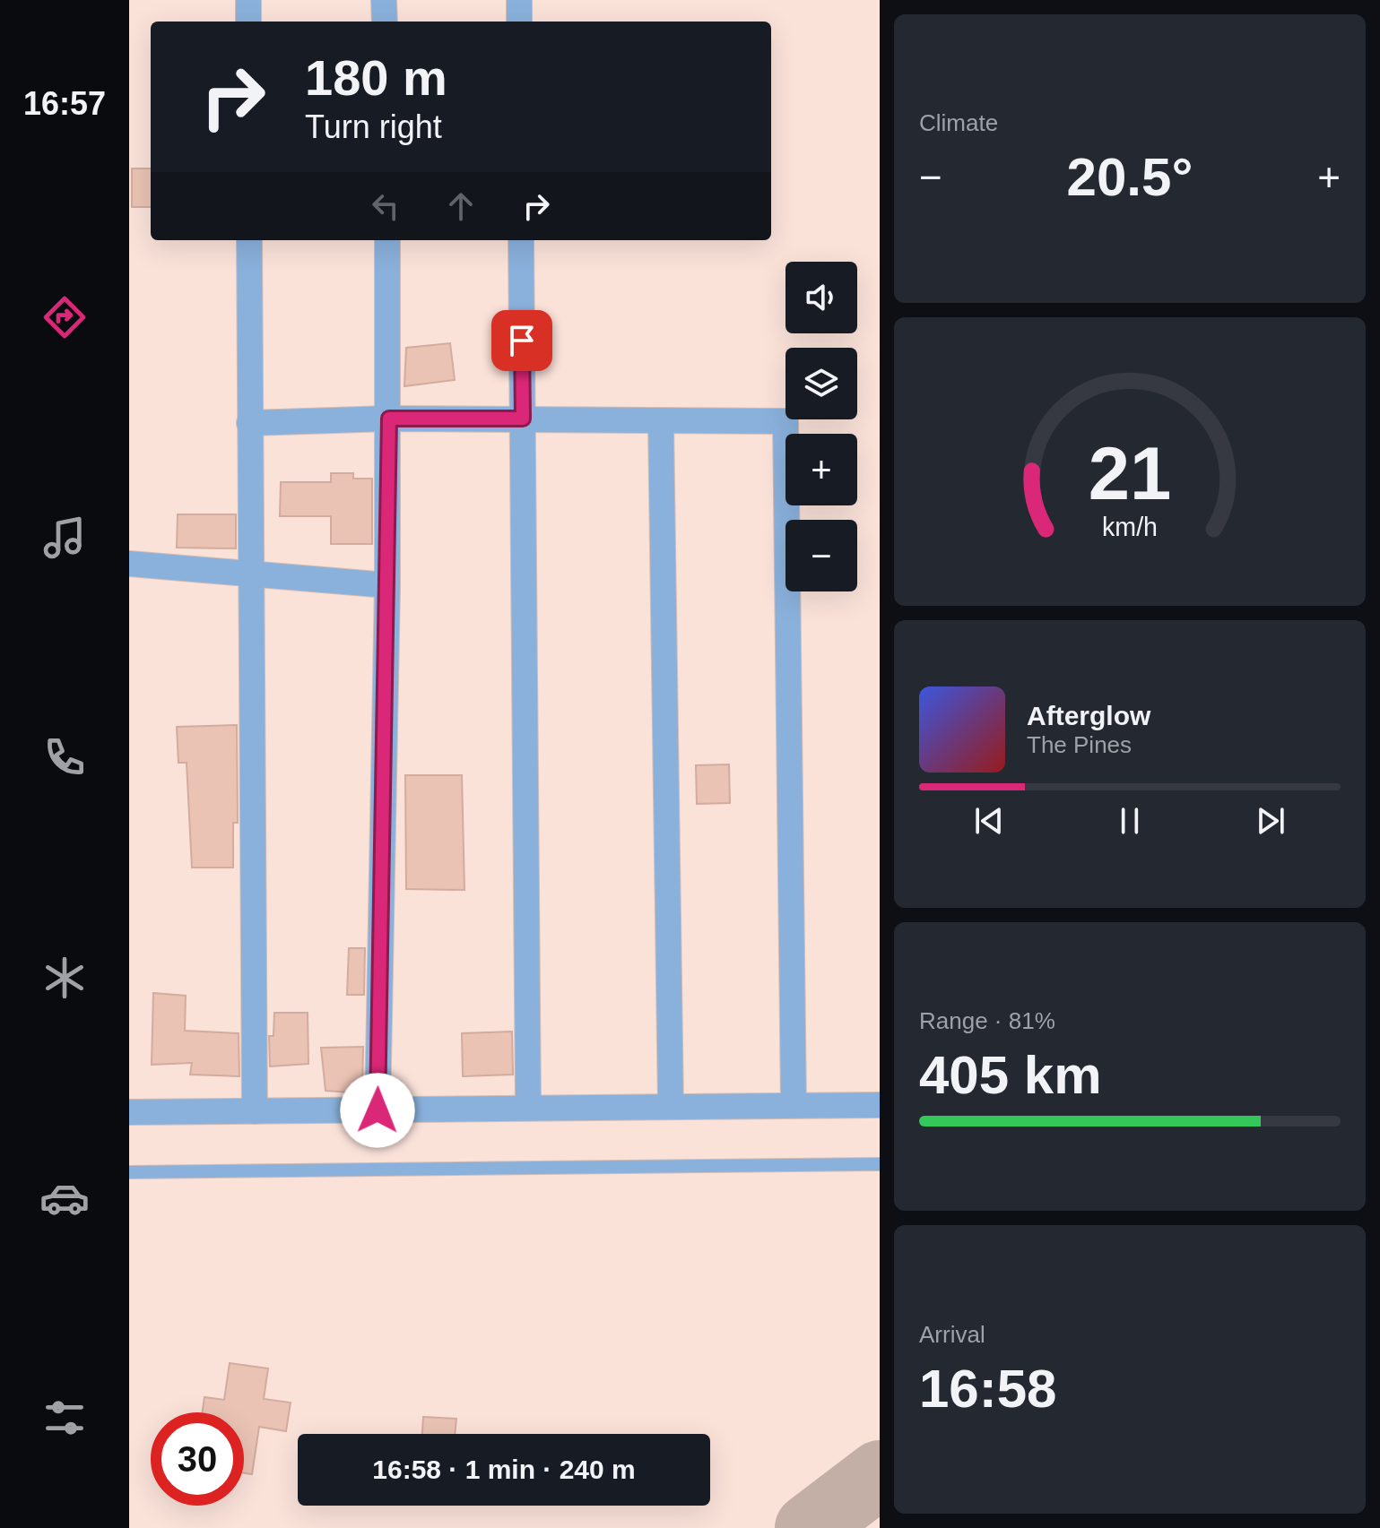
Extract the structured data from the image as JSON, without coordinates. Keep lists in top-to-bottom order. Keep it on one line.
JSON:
{"page":{"tabs":"16:57","tile":["Climate",["Range · 81%","405 km"],["Arrival","16:58"]],"turn":["180 m","Turn right"],"heat":["−","20.5°","+"],"map_buttons":["+","−"],"song":["Afterglow","The Pines"],"limit":"30","trip":"16:58 · 1 min · 240 m","gauge":["21","km/h"]}}
